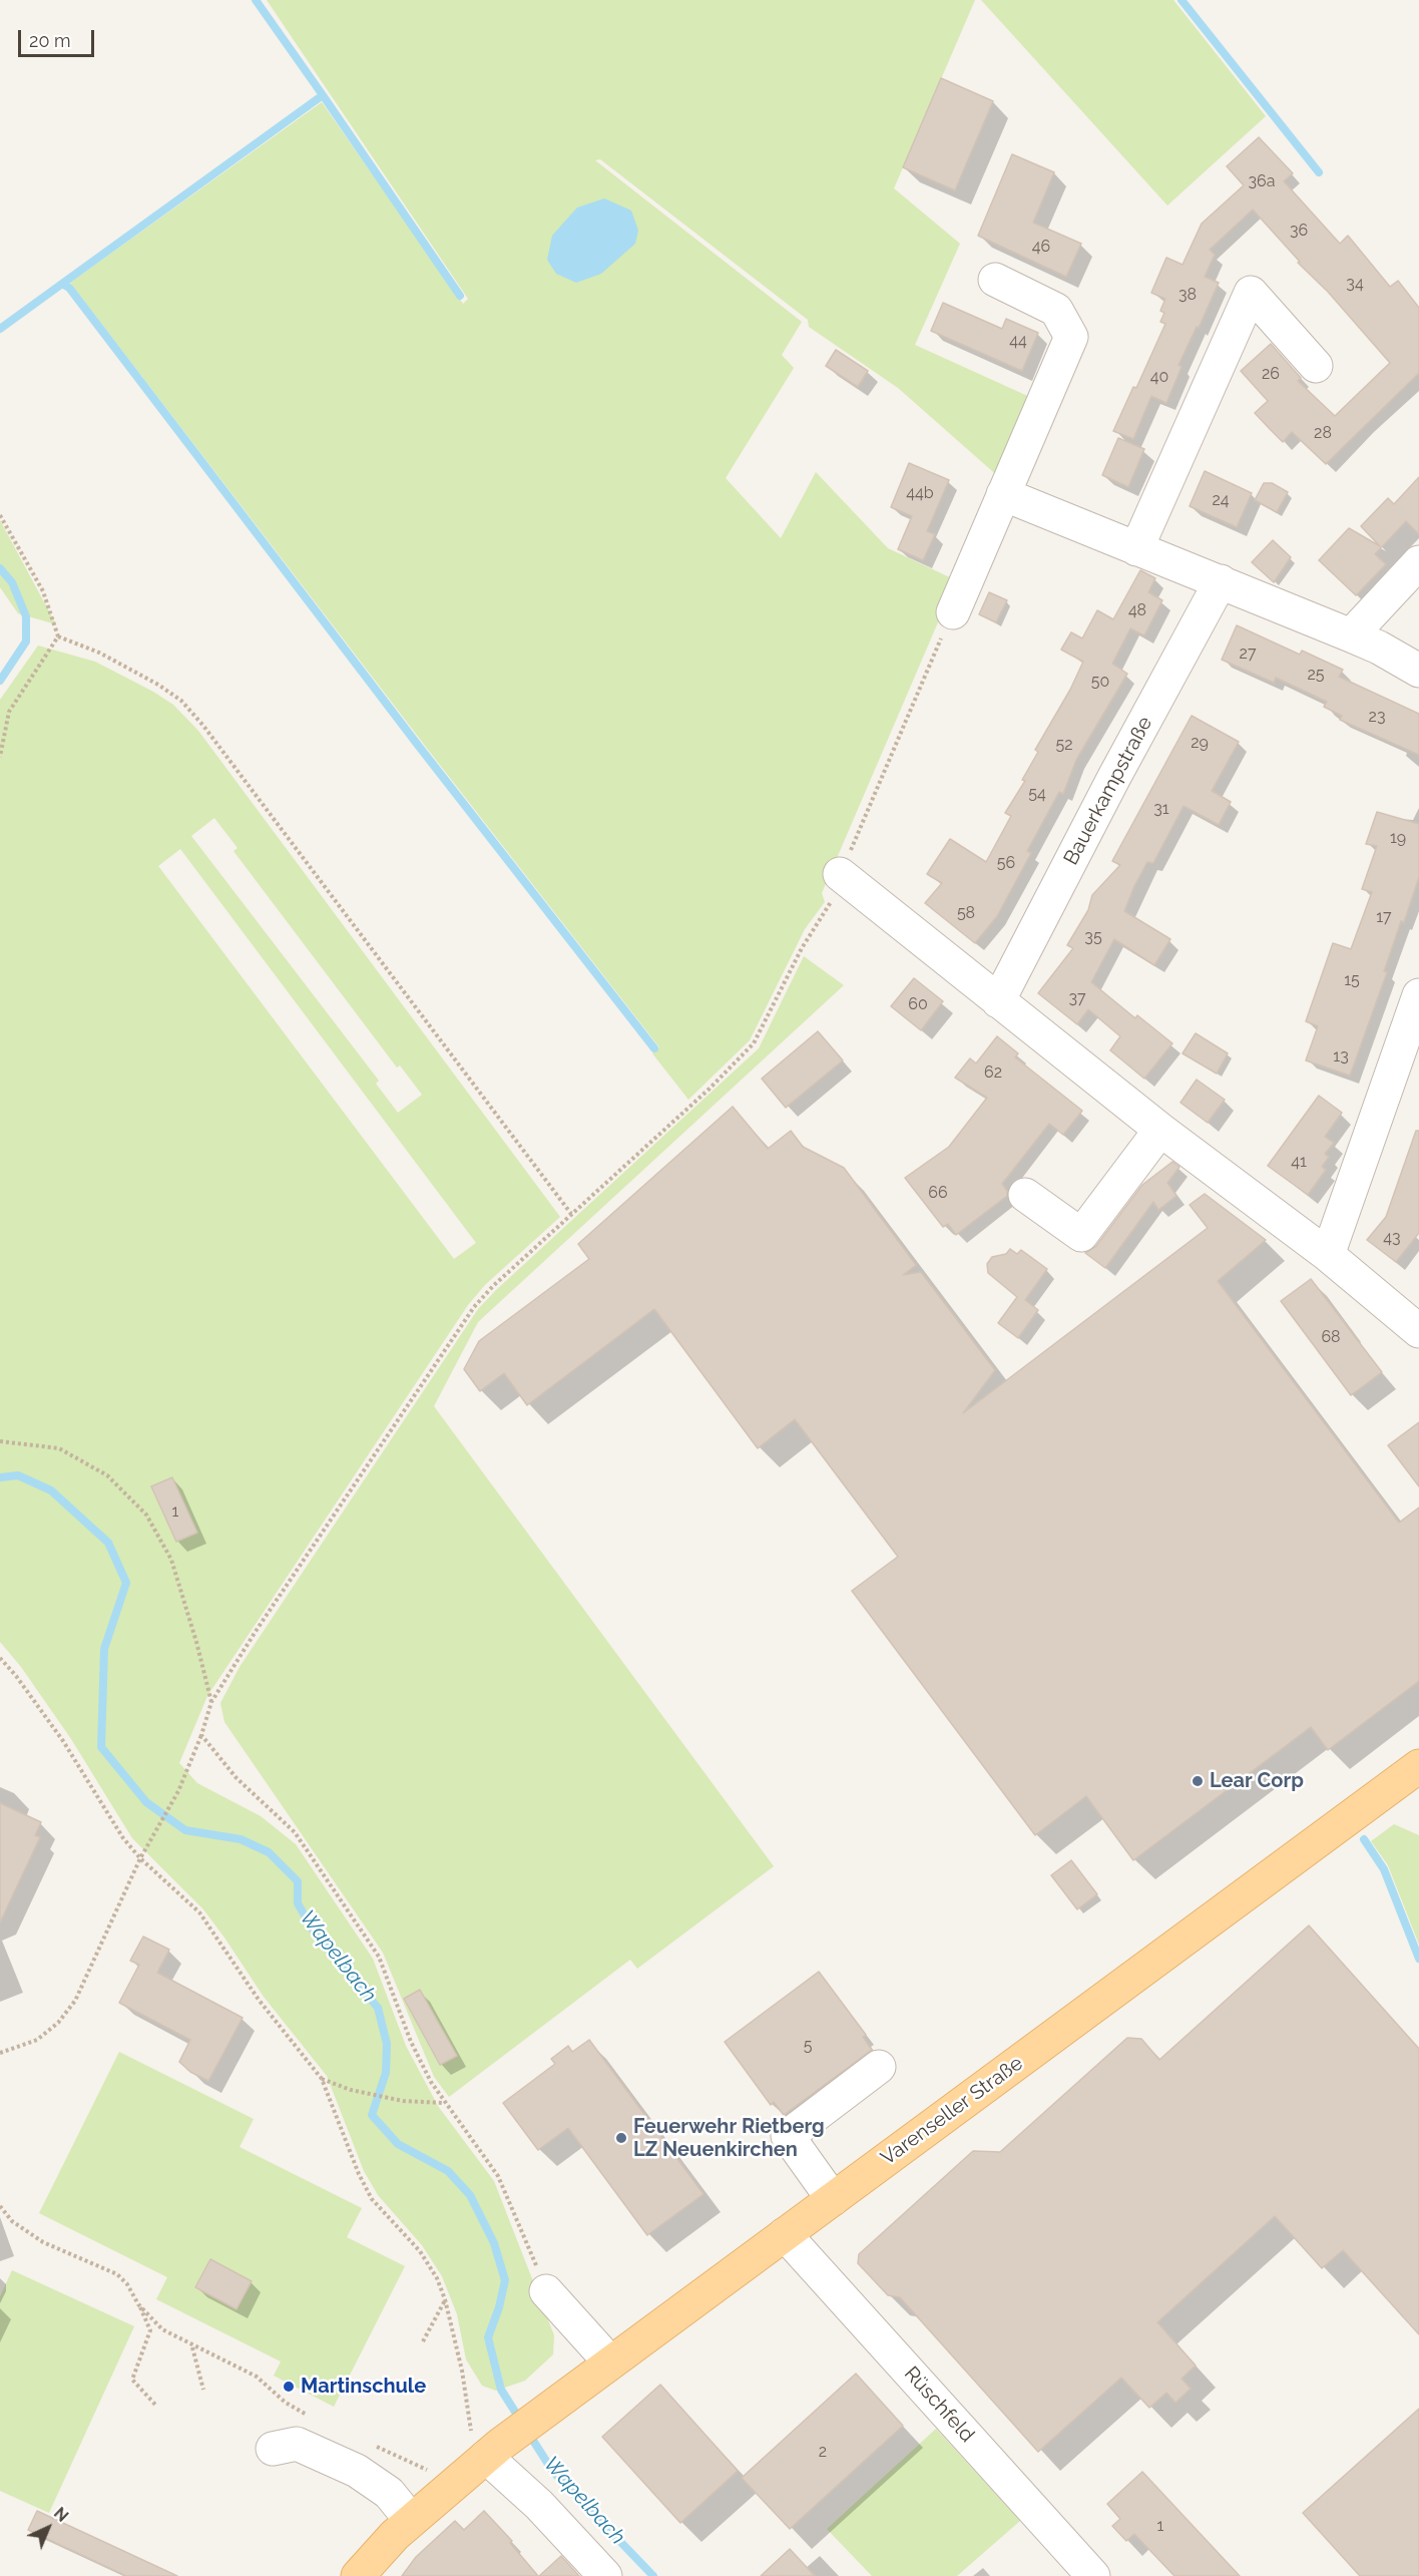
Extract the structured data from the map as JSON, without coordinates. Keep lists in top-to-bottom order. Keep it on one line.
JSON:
{"streets":{"main road":["Varenseller Straße"],"street":["Bauerkampstraße","Rüschfeld"]},"crossings":[["Varenseller Straße","Rüschfeld"]],"water":["Wapelbach"],"places":["Lear Corp","Feuerwehr Rietberg LZ Neuenkirchen","Martinschule"],"house_numbers":["36a","36","46","34","38","44","26","40","28","44b","24","48","27","25","50","23","29","52","54","31","19","56","58","17","35","15","37","60","13","62","41","66","43","68","1","5","2","1"],"scale_bar":"20 m","north":"top right"}
